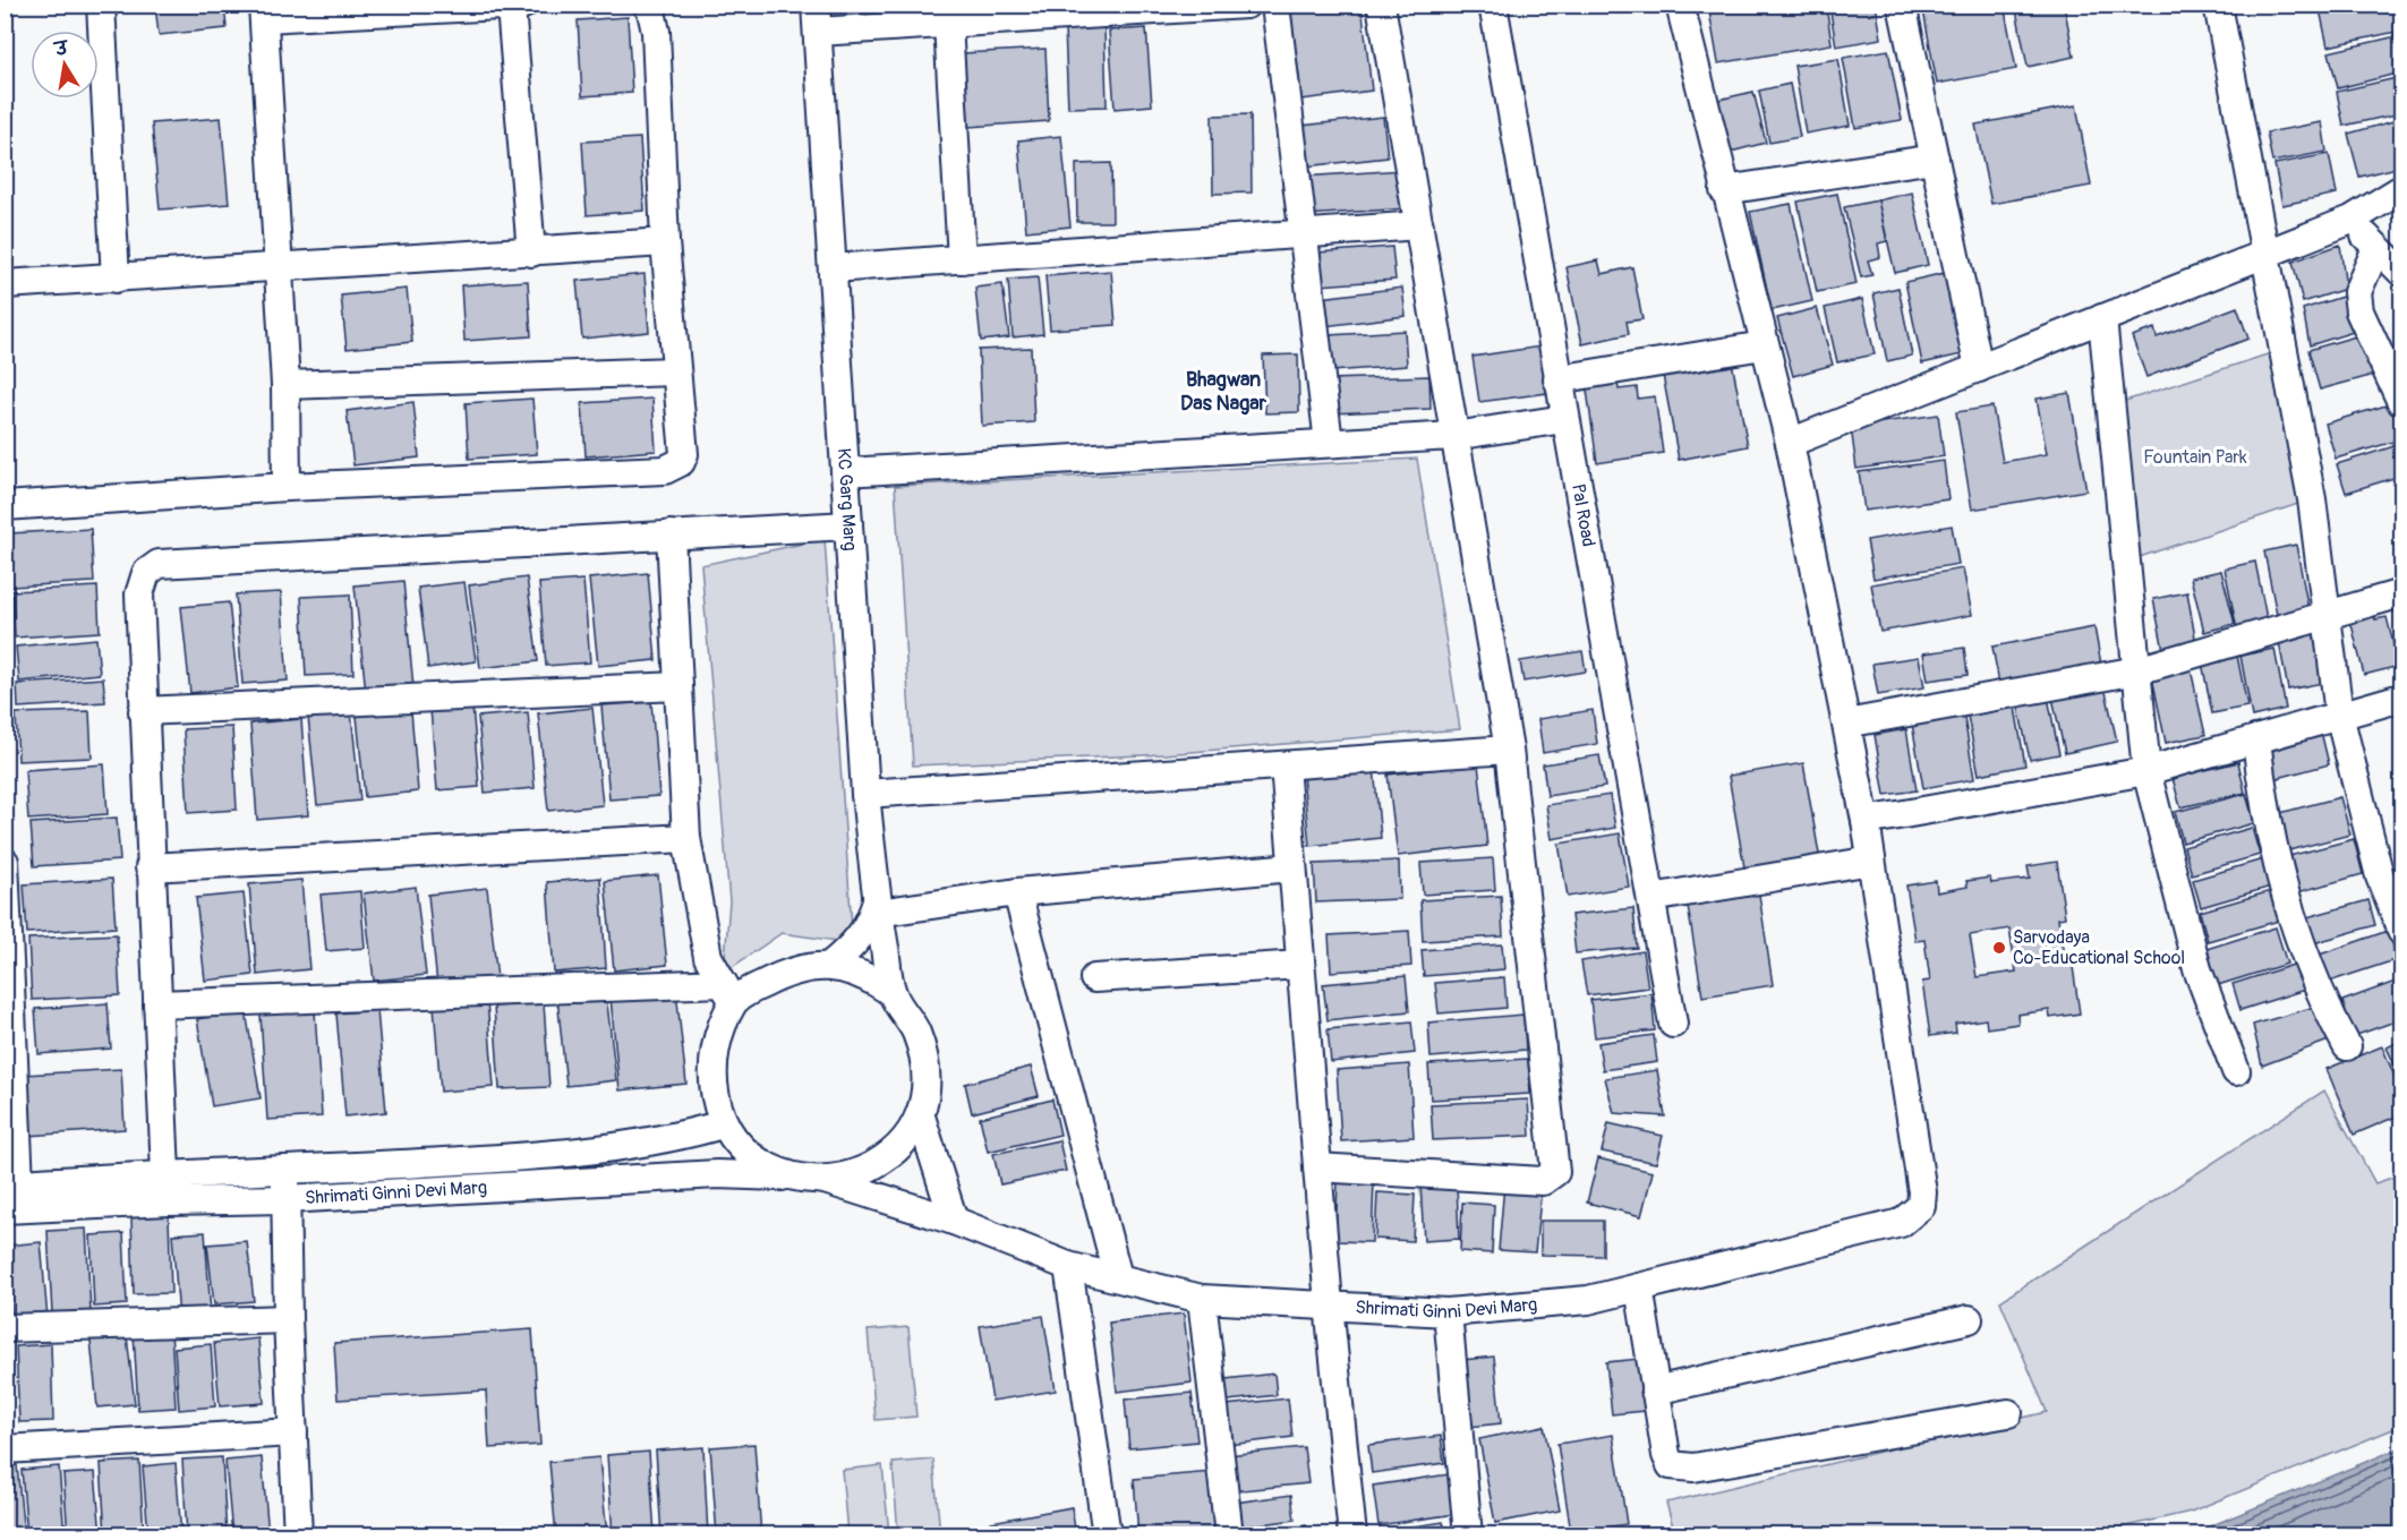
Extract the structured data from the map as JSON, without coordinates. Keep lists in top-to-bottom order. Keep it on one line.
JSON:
{"streets":{"street":["KC Garg Marg","Pal Road","Shrimati Ginni Devi Marg"]},"crossings":[["KC Garg Marg","Shrimati Ginni Devi Marg"]],"districts":["Bhagwan Das Nagar"],"parks":["Fountain Park"],"places":["Sarvodaya Co-Educational School"],"north":"top"}
